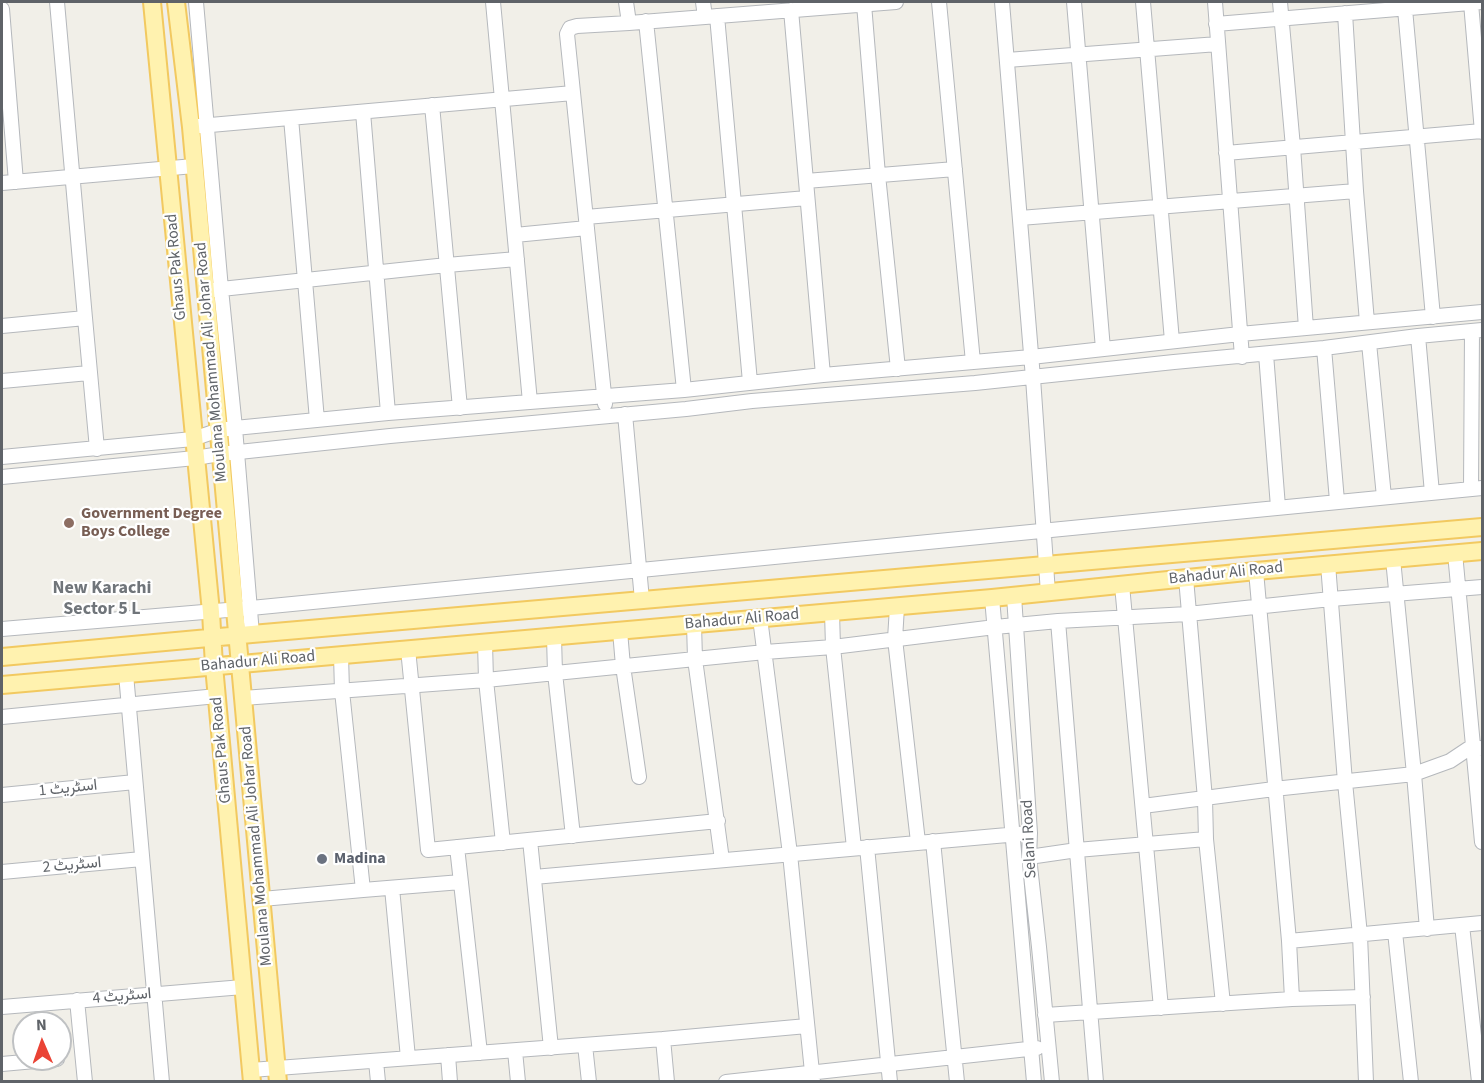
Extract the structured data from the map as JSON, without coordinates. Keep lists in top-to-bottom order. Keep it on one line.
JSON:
{"streets":{"main road":["Ghaus Pak Road","Moulana Mohammad Ali Johar Road","Bahadur Ali Road"],"street":["اسٹریٹ 1","Selani Road","اسٹریٹ 2","اسٹریٹ 4"]},"crossings":[["Ghaus Pak Road","Bahadur Ali Road"],["Ghaus Pak Road","اسٹریٹ 4"],["Moulana Mohammad Ali Johar Road","Bahadur Ali Road"],["Bahadur Ali Road","Selani Road"]],"districts":["New Karachi Sector 5 L"],"places":["Government Degree Boys College","Madina"],"north":"top"}
